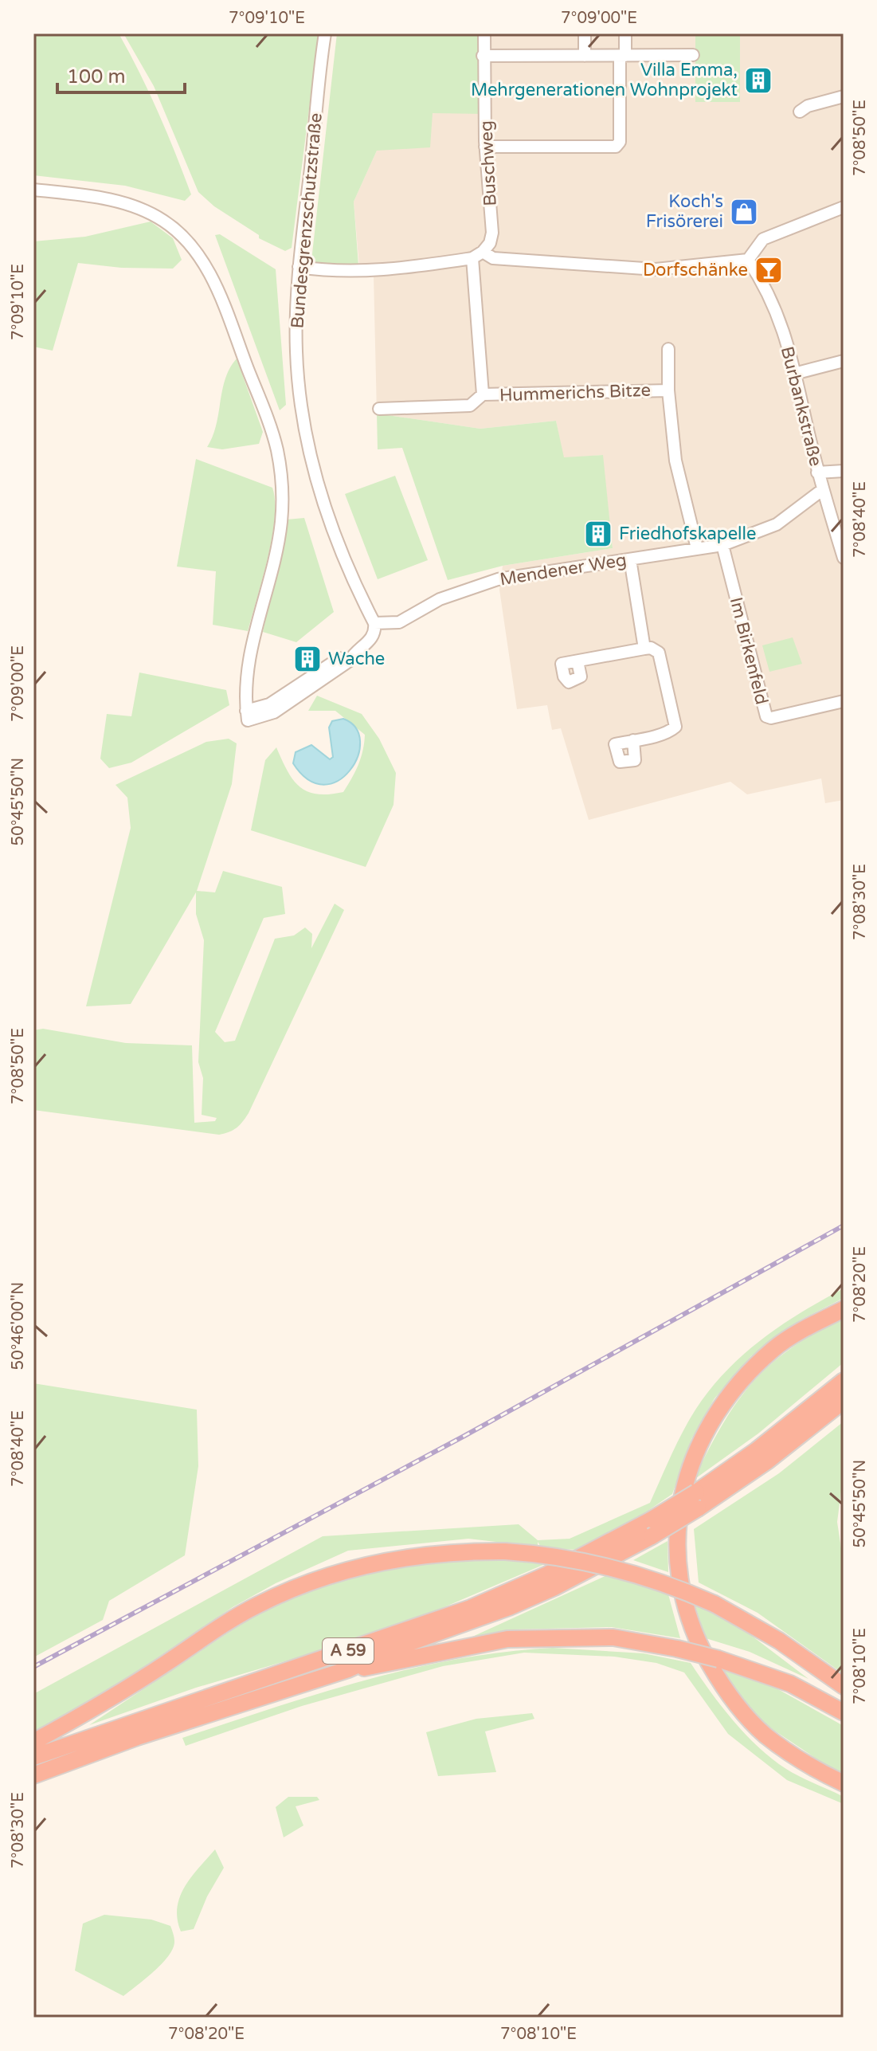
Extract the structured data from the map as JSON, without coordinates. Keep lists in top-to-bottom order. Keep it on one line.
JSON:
{"streets":{"highway":["A 59"],"street":["Buschweg","Bundesgrenzschutzstraße","Hummerichs Bitze","Burbankstraße","Mendener Weg","Im Birkenfeld"]},"crossings":[["Bundesgrenzschutzstraße","Mendener Weg"],["Hummerichs Bitze","Mendener Weg"],["Burbankstraße","Mendener Weg"],["Mendener Weg","Im Birkenfeld"]],"places":{"building":["Villa Emma, Mehrgenerationen Wohnprojekt","Friedhofskapelle","Wache"],"shop":["Koch's Frisörerei"],"bar":["Dorfschänke"]},"scale_bar":"100 m","coordinates":["7°09'10\"E","7°09'00\"E","7°08'50\"E","7°08'40\"E","50°45'50\"N","7°08'30\"E","7°08'20\"E","50°46'00\"N","7°08'10\"E"]}
